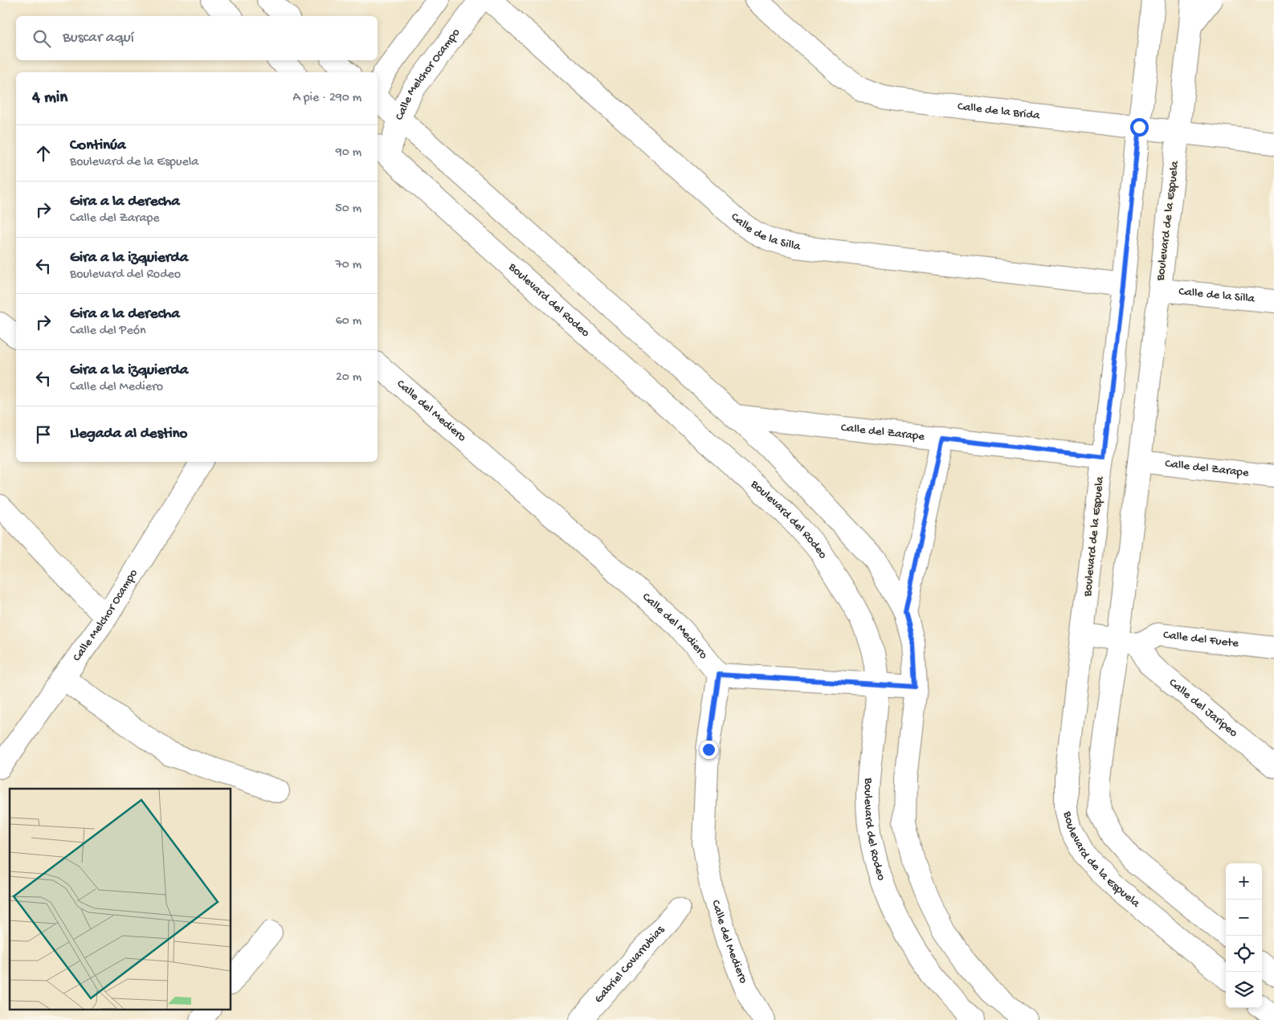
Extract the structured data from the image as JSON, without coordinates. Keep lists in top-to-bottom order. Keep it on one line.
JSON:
{"streets":{"street":["Calle Melchor Ocampo","Calle de la Brida","Boulevard de la Espuela","Calle de la Silla","Boulevard del Rodeo","Calle del Mediero","Calle del Zarape","Calle del Fuete","Calle del Jaripeo","Gabriel Covarrubias"]},"crossings":[["Calle Melchor Ocampo","Boulevard del Rodeo"],["Calle de la Brida","Boulevard de la Espuela"],["Boulevard de la Espuela","Calle de la Silla"],["Boulevard de la Espuela","Calle del Zarape"],["Boulevard de la Espuela","Calle del Fuete"],["Boulevard de la Espuela","Calle del Jaripeo"],["Calle del Fuete","Calle del Jaripeo"]],"page":{"search":"Buscar aquí","heading":["4 min","A pie · 290 m"],"list":[["Continúa","Boulevard de la Espuela","90 m"],["Gira a la derecha","Calle del Zarape","50 m"],["Gira a la izquierda","Boulevard del Rodeo","70 m"],["Gira a la derecha","Calle del Peón","60 m"],["Gira a la izquierda","Calle del Mediero","20 m"],"Llegada al destino"],"map_buttons":["+","−"]}}
